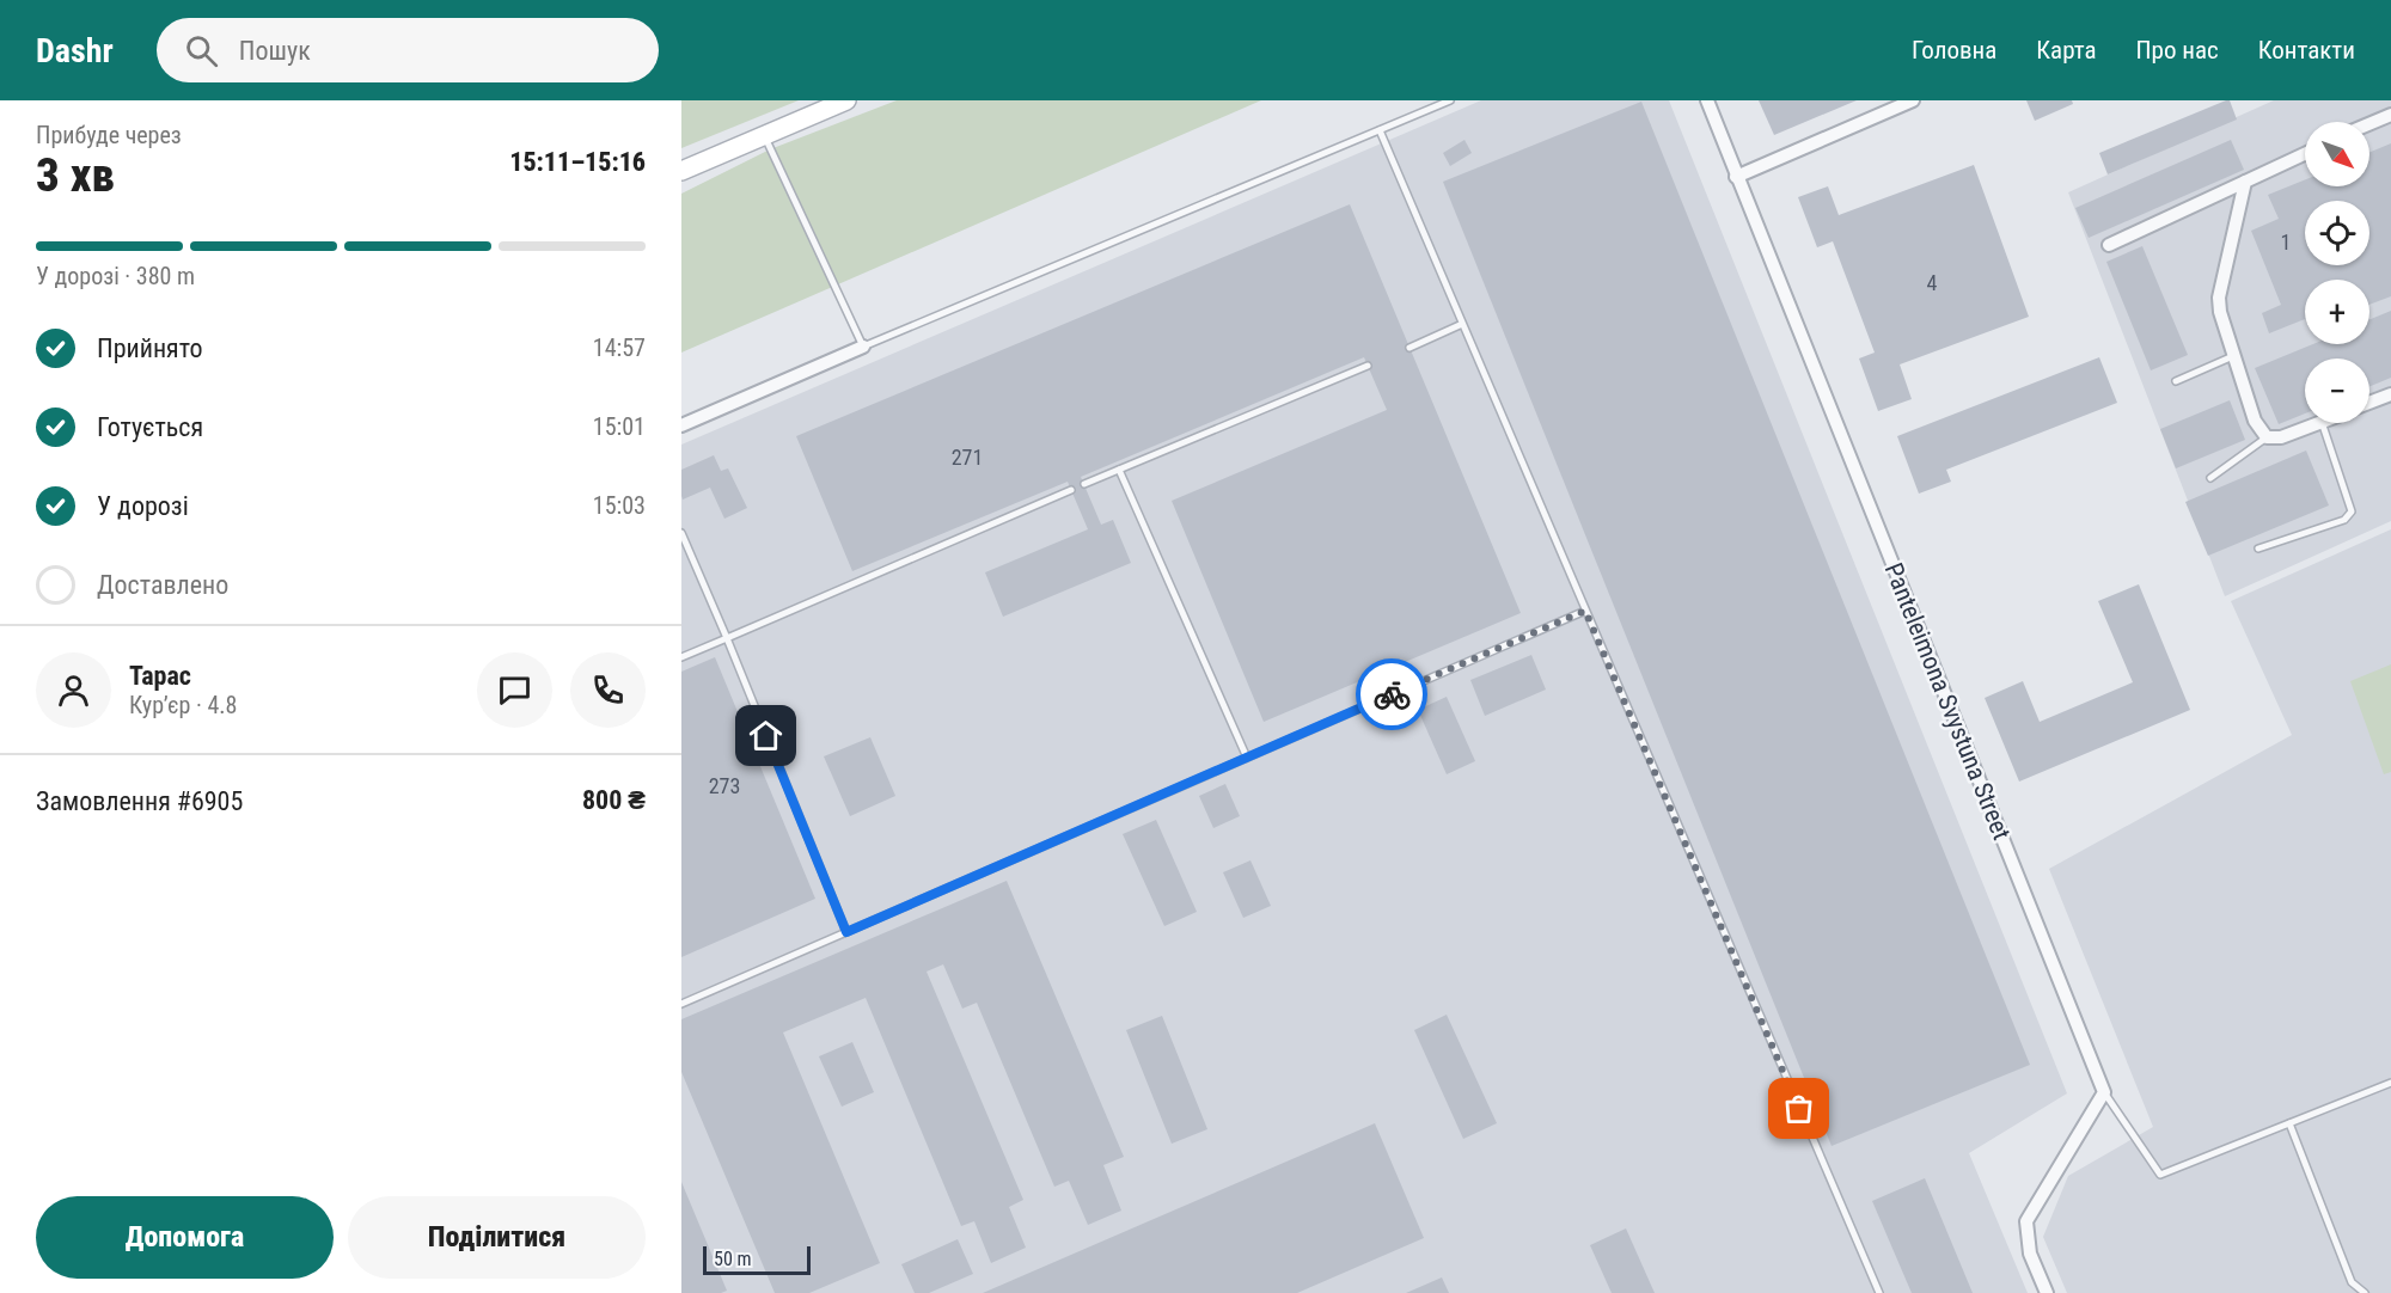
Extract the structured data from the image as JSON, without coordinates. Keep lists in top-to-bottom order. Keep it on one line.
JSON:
{"streets":{"street":["Panteleimona Svystuna Street"]},"house_numbers":["1","4","271","273"],"scale_bar":"50 m","north":"bottom right","page":{"header":"Dashr","search":"Пошук","nav":["Головна","Карта","Про нас","Контакти"],"heading":["3 хв","Прибуде через","15:11–15:16"],"panel":["Тарас","Кур’єр · 4.8","Замовлення #6905","800 ₴"],"map_buttons":["+","−"],"bar":"У дорозі · 380 m","list":[["Прийнято","14:57"],["Готується","15:01"],["У дорозі","15:03"],"Доставлено"],"buttons":["Допомога","Поділитися"],"scale":"50 m"}}
